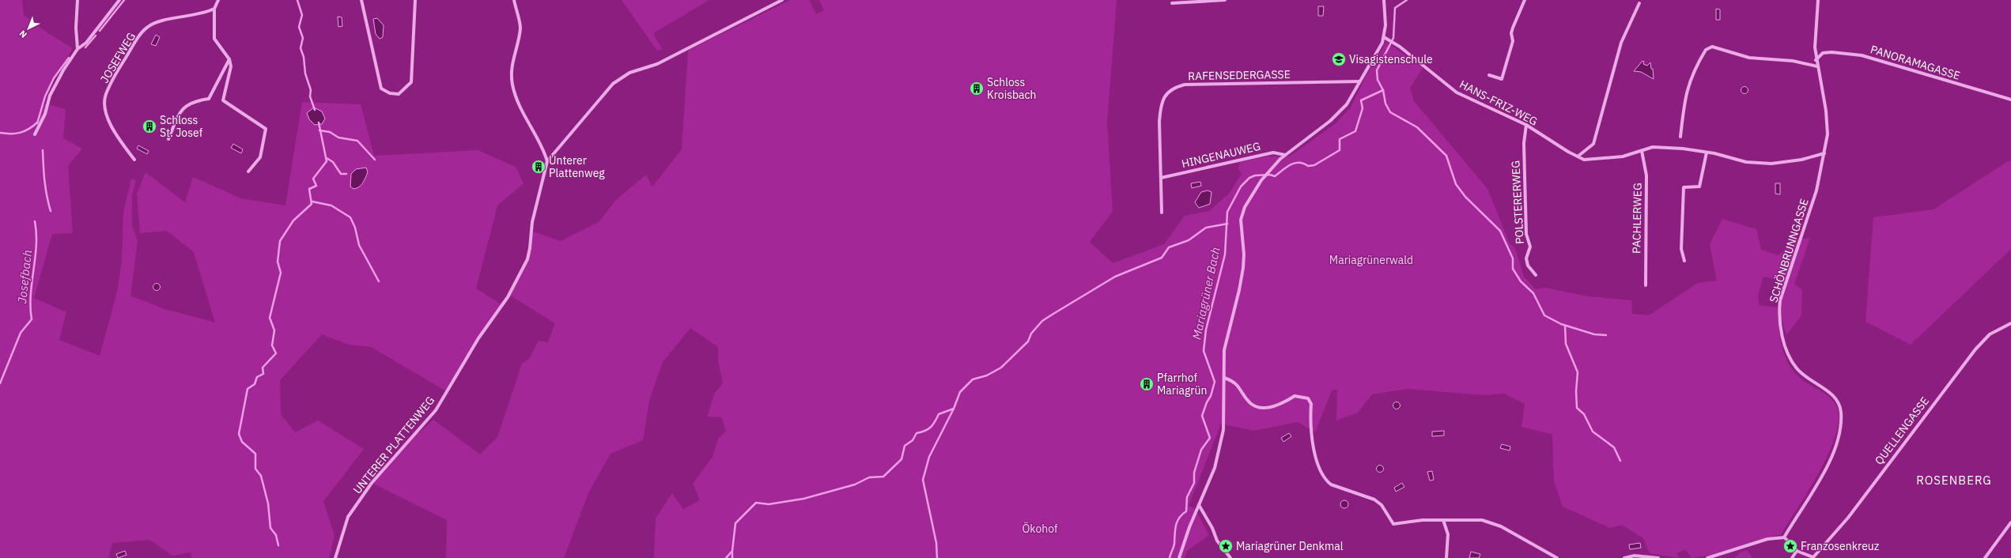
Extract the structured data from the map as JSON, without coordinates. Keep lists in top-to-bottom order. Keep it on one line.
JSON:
{"streets":{"street":["JOSEFWEG","PANORAMAGASSE","RAFENSEDERGASSE","HANS-FRIZ-WEG","HINGENAUWEG","POLSTERERWEG","PACHLERWEG","SCHÖNBRUNNGASSE","QUELLENGASSE","UNTERER PLATTENWEG"]},"crossings":[["PANORAMAGASSE","SCHÖNBRUNNGASSE"],["RAFENSEDERGASSE","HINGENAUWEG"],["HANS-FRIZ-WEG","POLSTERERWEG"],["HANS-FRIZ-WEG","PACHLERWEG"],["HANS-FRIZ-WEG","SCHÖNBRUNNGASSE"]],"districts":["ROSENBERG"],"water":["Josefbach","Mariagrüner Bach"],"parks":["Mariagrünerwald","Ökohof"],"places":{"school or university":["Visagistenschule"],"building":["Schloss Kroisbach","Schloss St. Josef","Unterer Plattenweg","Pfarrhof Mariagrün"],"place":["Mariagrüner Denkmal","Franzosenkreuz"]},"north":"bottom left"}
